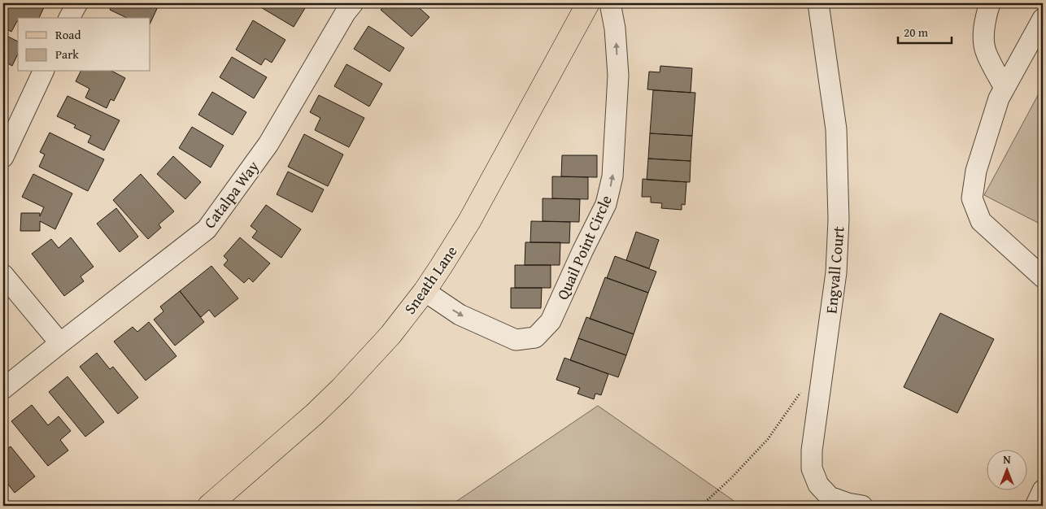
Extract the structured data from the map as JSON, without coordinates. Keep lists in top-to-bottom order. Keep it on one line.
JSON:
{"streets":{"main road":["Sneath Lane"],"street":["Catalpa Way","Quail Point Circle","Engvall Court"]},"crossings":[["Quail Point Circle","Sneath Lane"]],"legend":["Road","Park"],"scale_bar":"20 m","north":"top"}
